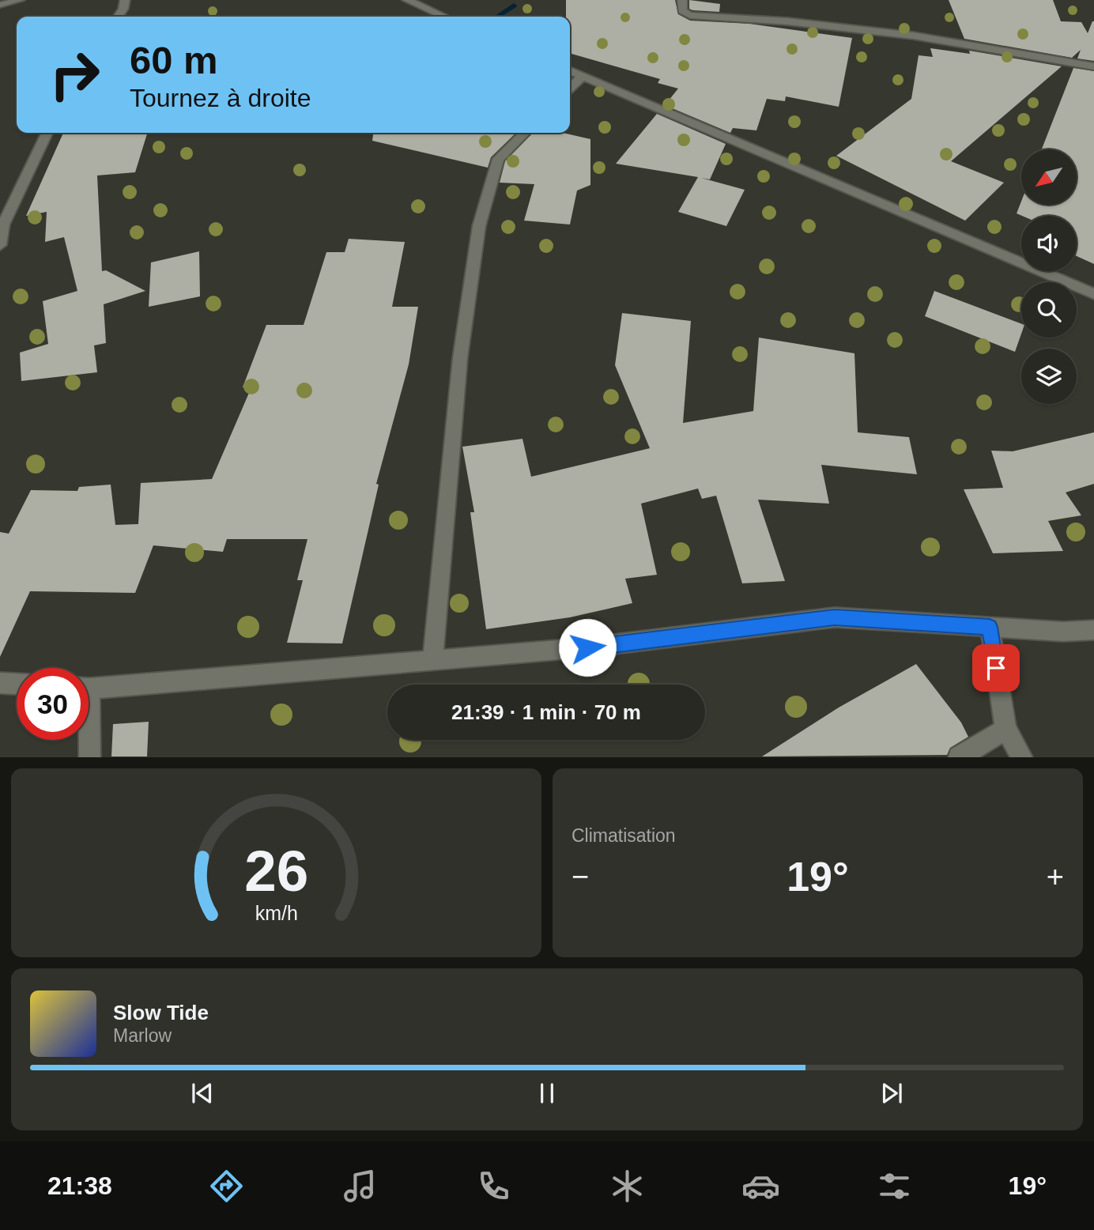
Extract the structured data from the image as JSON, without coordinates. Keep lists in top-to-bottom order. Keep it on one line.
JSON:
{"north":"bottom left","page":{"turn":["60 m","Tournez à droite"],"limit":"30","trip":"21:39 · 1 min · 70 m","tile":"Climatisation","heat":["−","19°","+"],"song":["Slow Tide","Marlow"],"tabs":["21:38","19°"],"gauge":["26","km/h"]}}
